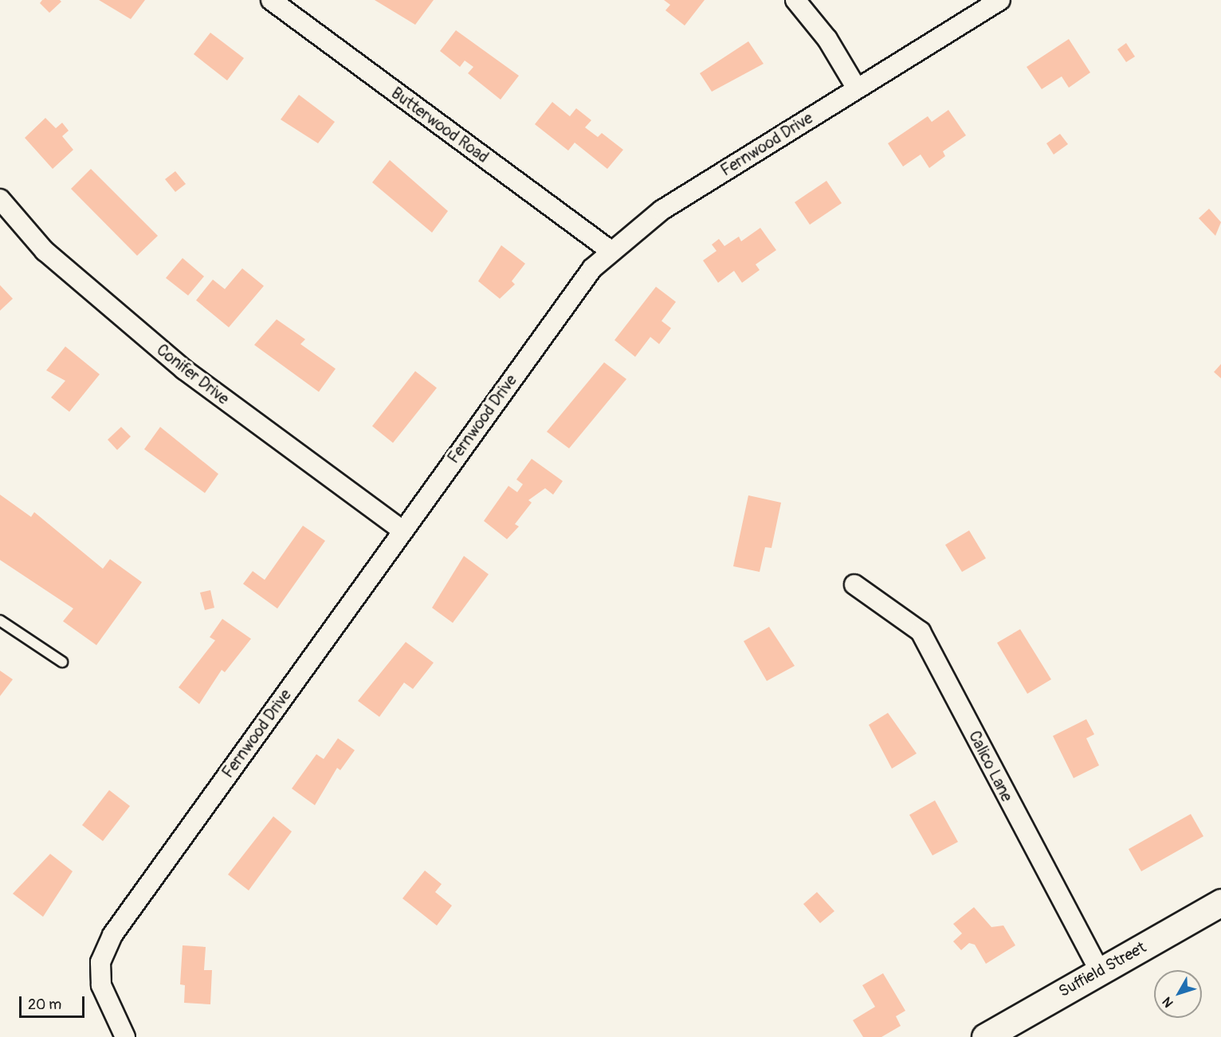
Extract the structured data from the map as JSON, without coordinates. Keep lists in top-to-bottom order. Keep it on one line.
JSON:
{"streets":{"main road":["Suffield Street"],"street":["Butterwood Road","Fernwood Drive","Conifer Drive","Calico Lane"]},"crossings":[["Butterwood Road","Fernwood Drive"],["Fernwood Drive","Conifer Drive"],["Calico Lane","Suffield Street"]],"scale_bar":"20 m","north":"bottom left"}
